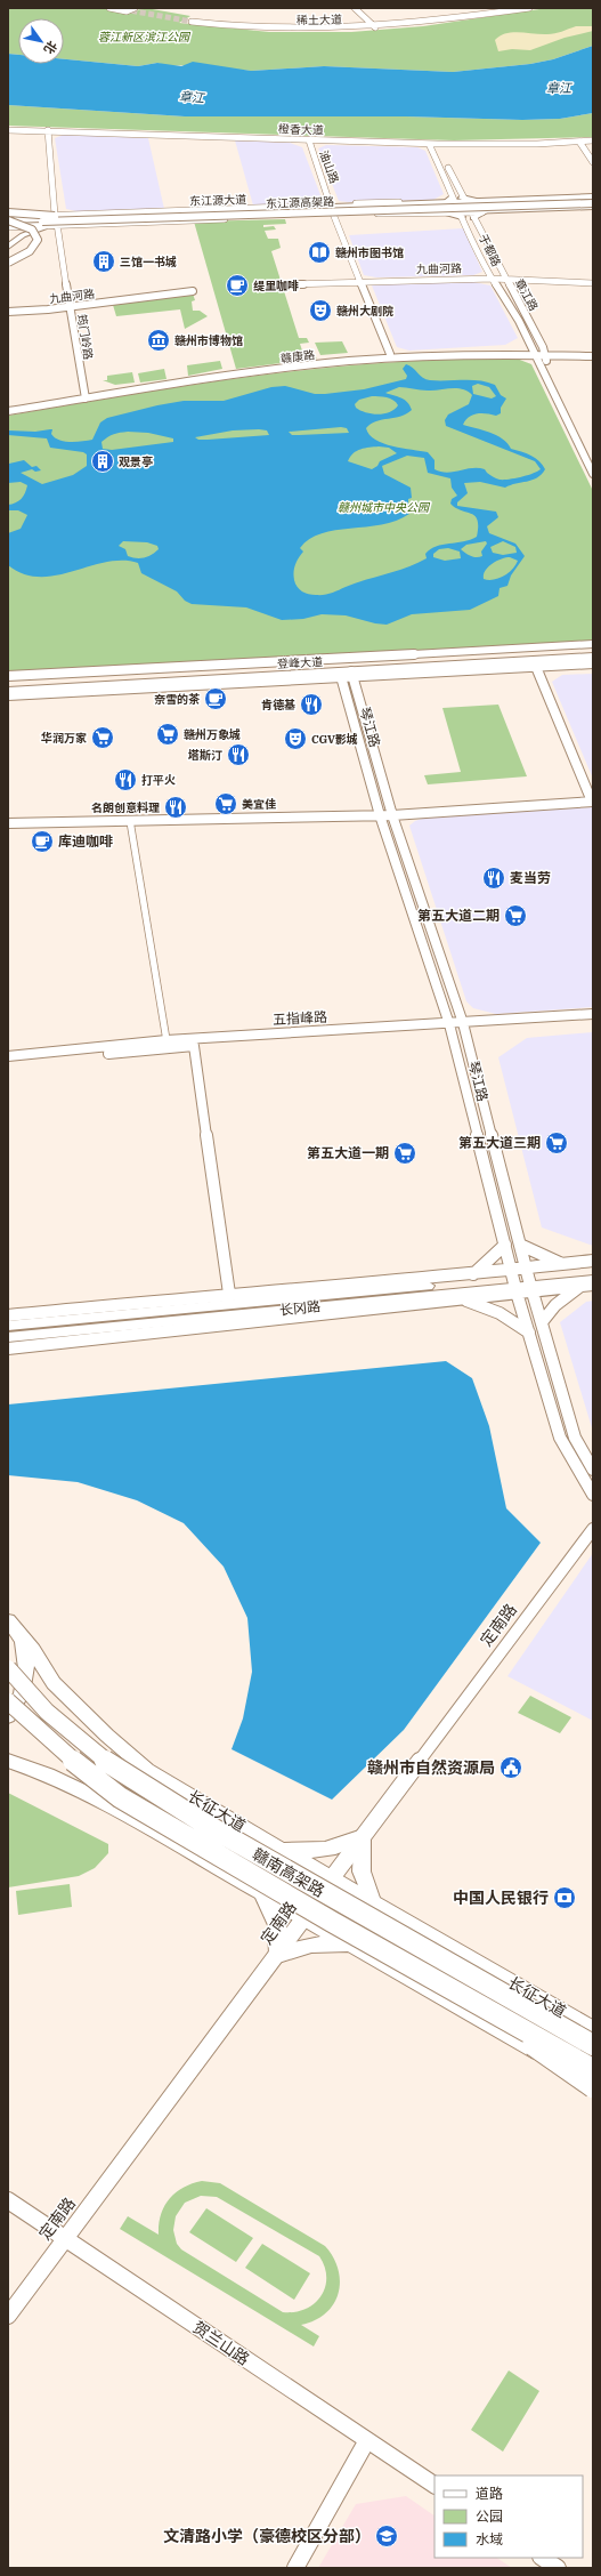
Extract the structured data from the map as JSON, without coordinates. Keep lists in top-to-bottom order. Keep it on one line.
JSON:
{"streets":{"highway":["东江源高架路","赣南高架路"],"main road":["稀土大道","橙香大道","油山路","东江源大道","于都路","九曲河路","章江路","筠门岭路","赣康路","登峰大道","琴江路","五指峰路","长冈路","定南路","长征大道","贺兰山路"]},"crossings":[["橙香大道","油山路"],["橙香大道","于都路"],["橙香大道","章江路"],["橙香大道","筠门岭路"],["油山路","东江源大道"],["油山路","九曲河路"],["油山路","赣康路"],["东江源大道","东江源高架路"],["东江源大道","于都路"],["东江源大道","章江路"],["东江源大道","筠门岭路"],["于都路","九曲河路"],["于都路","赣康路"],["九曲河路","章江路"],["九曲河路","筠门岭路"],["章江路","赣康路"],["筠门岭路","赣康路"],["登峰大道","琴江路"],["琴江路","五指峰路"],["琴江路","长冈路"],["定南路","长征大道"],["定南路","贺兰山路"]],"water":["章江"],"parks":["蓉江新区滨江公园","赣州城市中央公园"],"places":{"library":["赣州市图书馆"],"building":["三馆一书城","观景亭"],"cafe":["缇里咖啡","奈雪的茶","库迪咖啡"],"theatre":["赣州大剧院","CGV影城"],"museum":["赣州市博物馆"],"restaurant":["肯德基","塔斯汀","打平火","名朗创意料理","麦当劳"],"supermarket":["赣州万象城","华润万家","美宜佳","第五大道二期","第五大道三期","第五大道一期"],"public building":["赣州市自然资源局"],"bank":["中国人民银行"],"school or university":["文清路小学（豪德校区分部）"]},"legend":["道路","公园","水域"],"north":"bottom right"}
